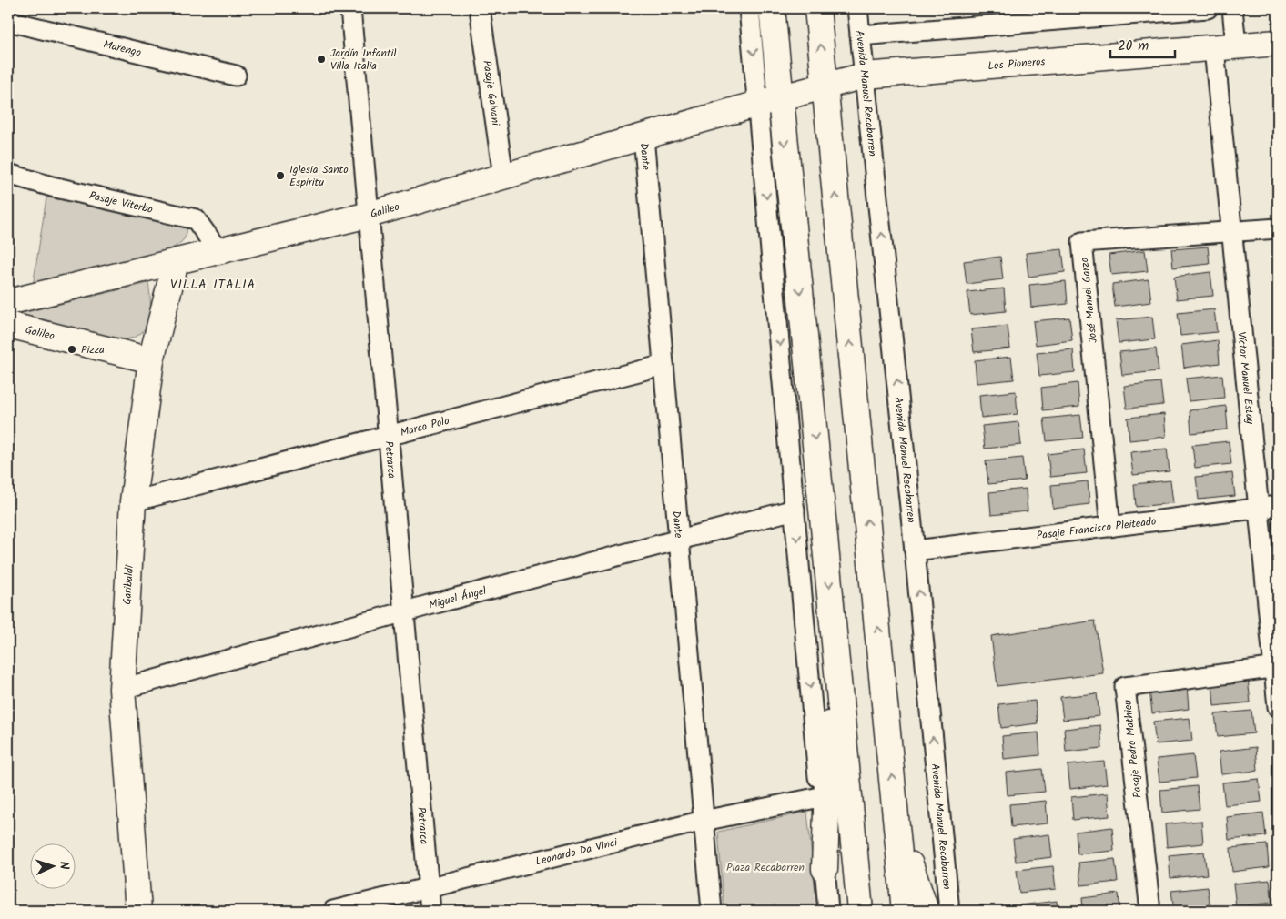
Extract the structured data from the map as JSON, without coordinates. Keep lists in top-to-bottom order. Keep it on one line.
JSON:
{"streets":{"main road":["Los Pioneros","Galileo","Garibaldi"],"street":["Marengo","Pasaje Galvani","Avenida Manuel Recabarren","Dante","Pasaje Viterbo","José Manuel Garzo","Víctor Manuel Estay","Marco Polo","Petrarca","Pasaje Francisco Pleiteado","Miguel Ángel","Pasaje Pedro Mathieu","Leonardo Da Vinci"]},"crossings":[["Los Pioneros","Avenida Manuel Recabarren"],["Los Pioneros","Galileo"],["Los Pioneros","Víctor Manuel Estay"],["Pasaje Galvani","Galileo"],["Avenida Manuel Recabarren","Pasaje Francisco Pleiteado"],["Dante","Galileo"],["Dante","Marco Polo"],["Dante","Miguel Ángel"],["Dante","Leonardo Da Vinci"],["Pasaje Viterbo","Galileo"],["Galileo","Petrarca"],["Galileo","Garibaldi"],["José Manuel Garzo","Víctor Manuel Estay"],["José Manuel Garzo","Pasaje Francisco Pleiteado"],["Víctor Manuel Estay","Pasaje Francisco Pleiteado"],["Víctor Manuel Estay","Pasaje Pedro Mathieu"],["Marco Polo","Petrarca"],["Marco Polo","Garibaldi"],["Petrarca","Miguel Ángel"],["Petrarca","Leonardo Da Vinci"],["Garibaldi","Miguel Ángel"]],"districts":["VILLA ITALIA"],"parks":["Plaza Recabarren"],"places":["Jardín Infantil Villa Italia","Iglesia Santo Espíritu","Pizza"],"scale_bar":"20 m","north":"right"}
